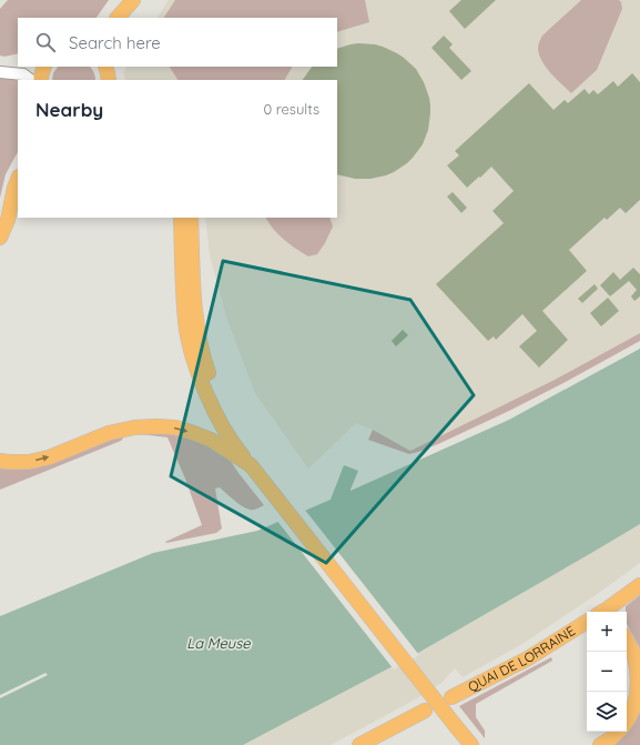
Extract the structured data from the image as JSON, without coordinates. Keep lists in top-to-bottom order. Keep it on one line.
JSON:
{"streets":{"main road":["QUAI DE LORRAINE"]},"water":["La Meuse"],"page":{"search":"Search here","heading":["Nearby","0 results"],"map_buttons":["+","−"]}}
